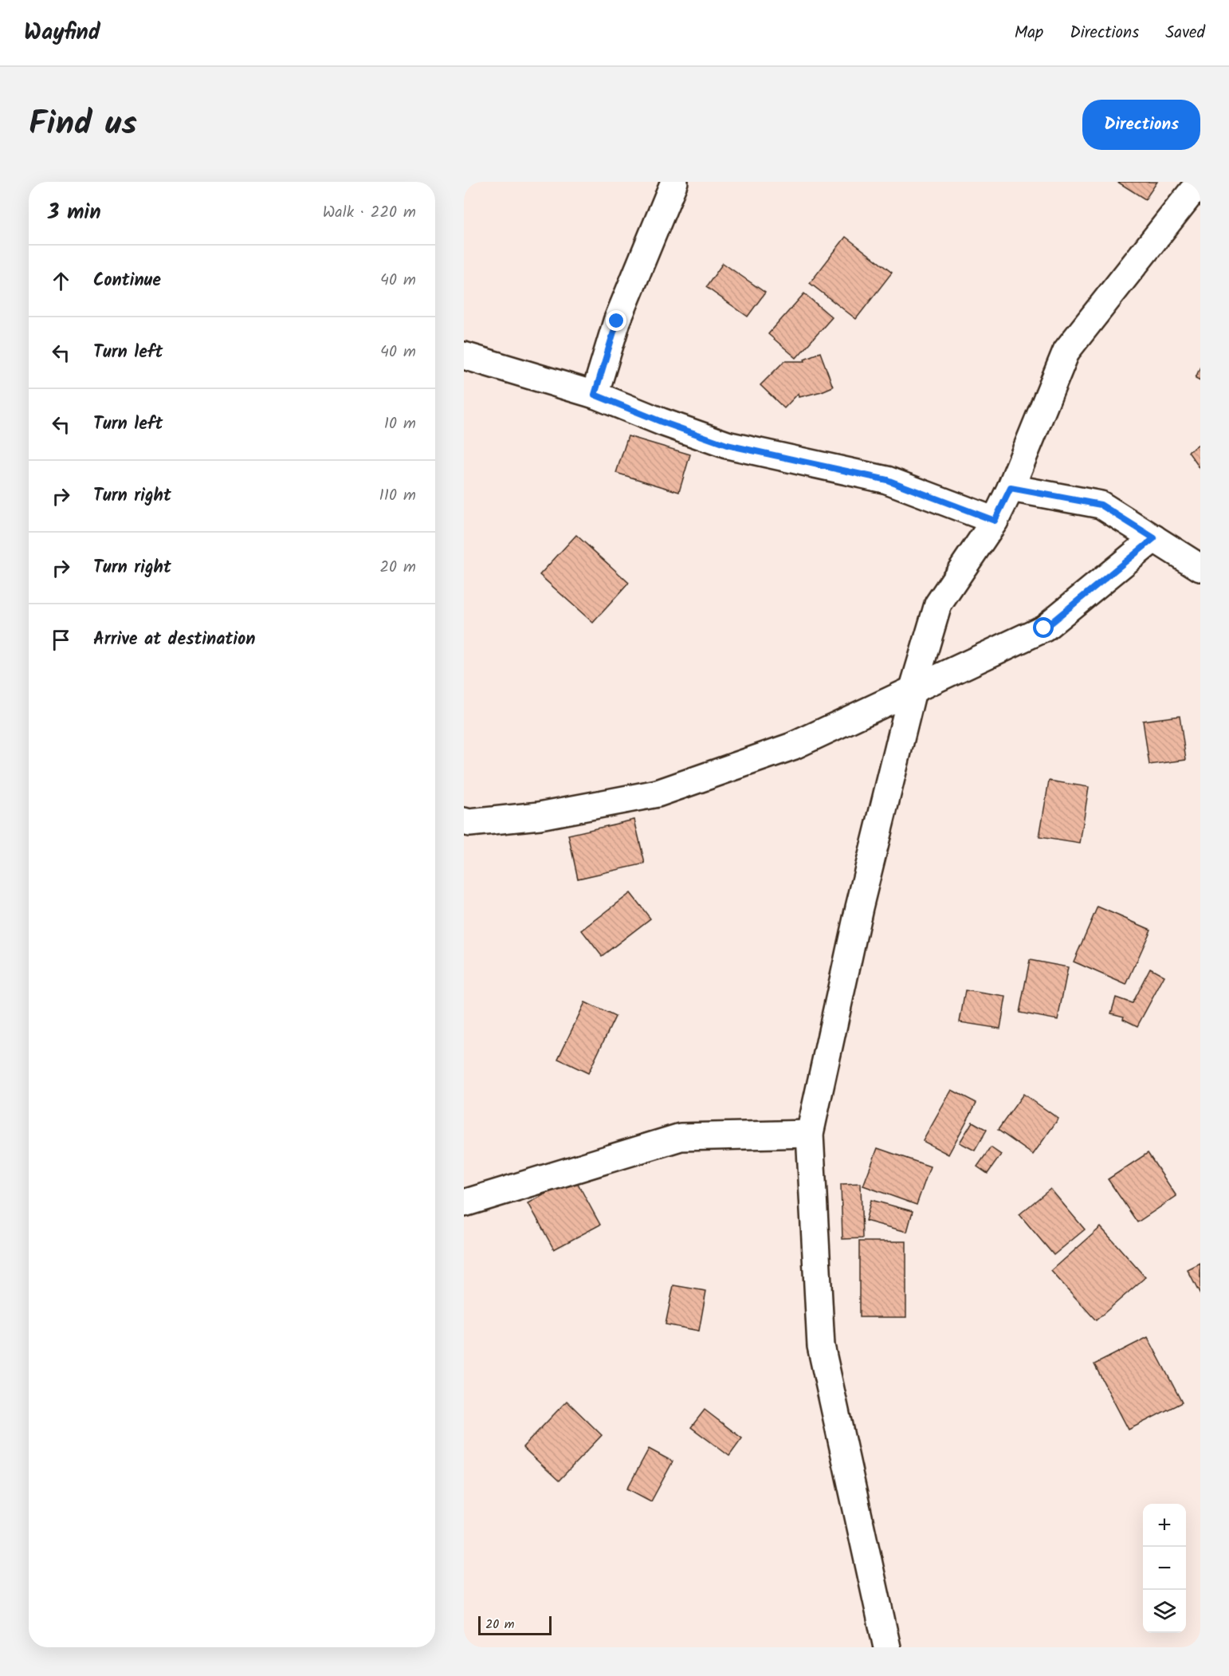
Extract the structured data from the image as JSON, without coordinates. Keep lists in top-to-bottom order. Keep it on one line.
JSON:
{"scale_bar":"20 m","page":{"header":"Wayfind","nav":["Map","Directions","Saved"],"title":"Find us","buttons":"Directions","heading":["3 min","Walk · 220 m"],"list":[["Continue","40 m"],["Turn left","40 m"],["Turn left","10 m"],["Turn right","110 m"],["Turn right","20 m"],"Arrive at destination"],"map_buttons":["+","−"],"scale":"20 m"}}
